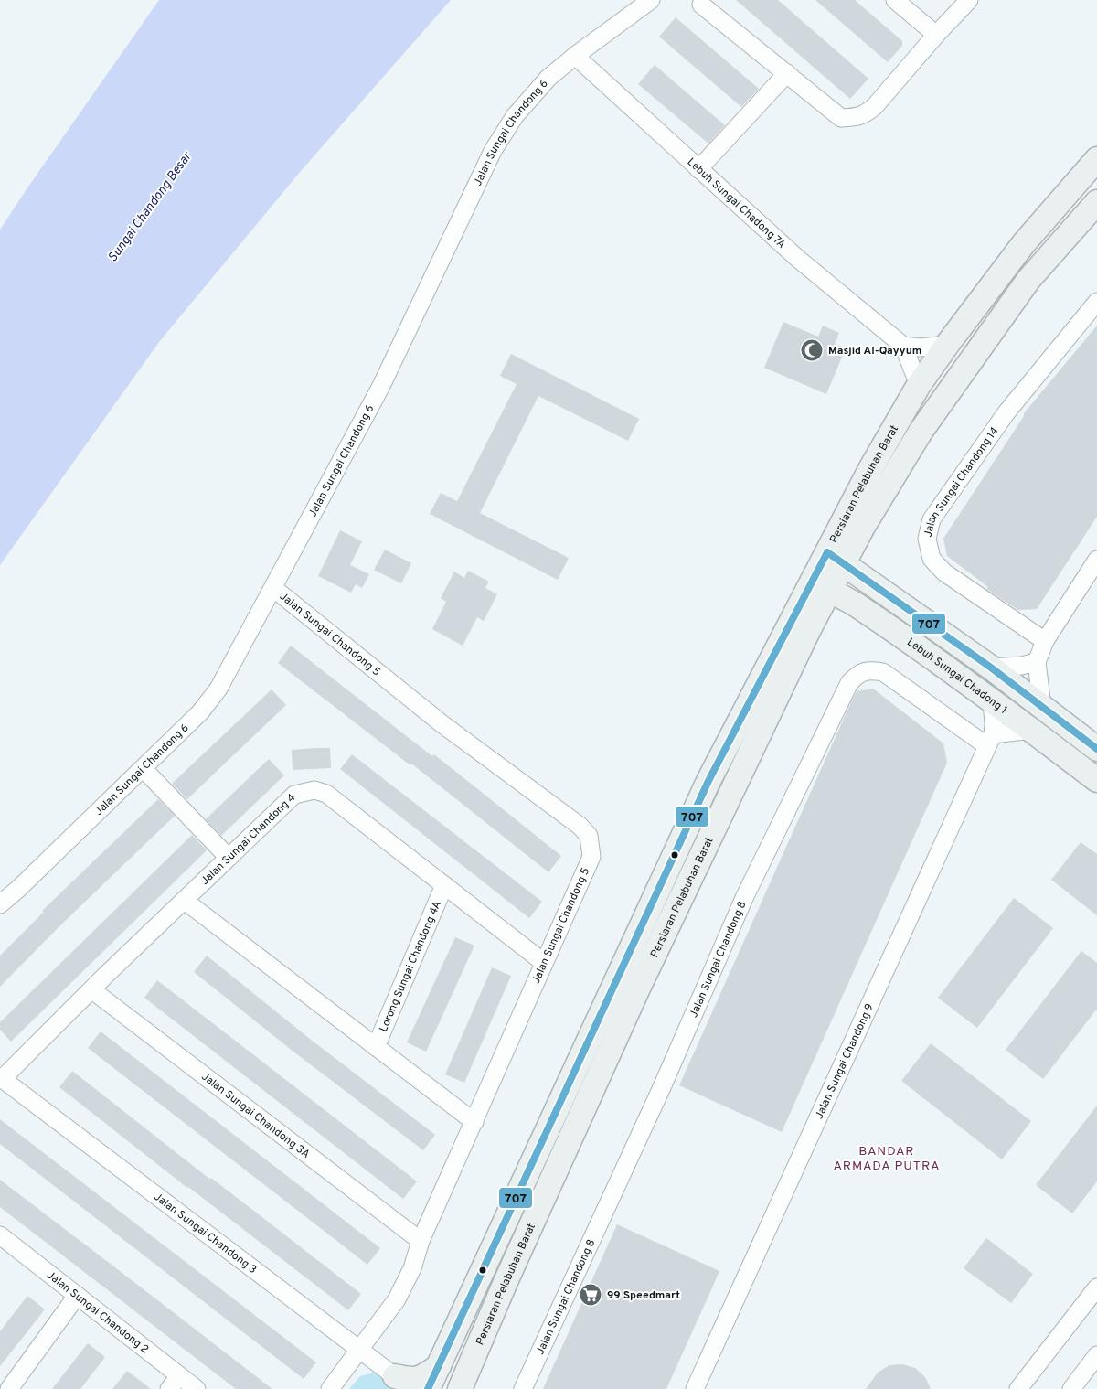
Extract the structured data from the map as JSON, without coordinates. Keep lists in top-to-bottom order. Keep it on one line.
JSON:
{"streets":{"street":["Jalan Sungai Chandong 6","Lebuh Sungai Chadong 7A","Jalan Sungai Chandong 14","Persiaran Pelabuhan Barat","Jalan Sungai Chandong 5","Lebuh Sungai Chadong 1","Jalan Sungai Chandong 4","Jalan Sungai Chandong 8","Lorong Sungai Chandong 4A","Jalan Sungai Chandong 9","Jalan Sungai Chandong 3A","Jalan Sungai Chandong 3","Jalan Sungai Chandong 2"]},"crossings":[["Jalan Sungai Chandong 6","Lebuh Sungai Chadong 7A"],["Jalan Sungai Chandong 6","Jalan Sungai Chandong 5"],["Persiaran Pelabuhan Barat","Lebuh Sungai Chadong 1"],["Jalan Sungai Chandong 5","Jalan Sungai Chandong 4"],["Jalan Sungai Chandong 5","Jalan Sungai Chandong 3A"],["Jalan Sungai Chandong 5","Jalan Sungai Chandong 3"],["Lebuh Sungai Chadong 1","Jalan Sungai Chandong 9"],["Jalan Sungai Chandong 4","Lorong Sungai Chandong 4A"],["Jalan Sungai Chandong 4","Jalan Sungai Chandong 3A"],["Jalan Sungai Chandong 4","Jalan Sungai Chandong 3"],["Jalan Sungai Chandong 8","Jalan Sungai Chandong 9"]],"districts":["BANDAR ARMADA PUTRA"],"water":["Sungai Chandong Besar"],"places":{"mosque":["Masjid Al-Qayyum"],"supermarket":["99 Speedmart"]},"lines":["transit line 707"]}
